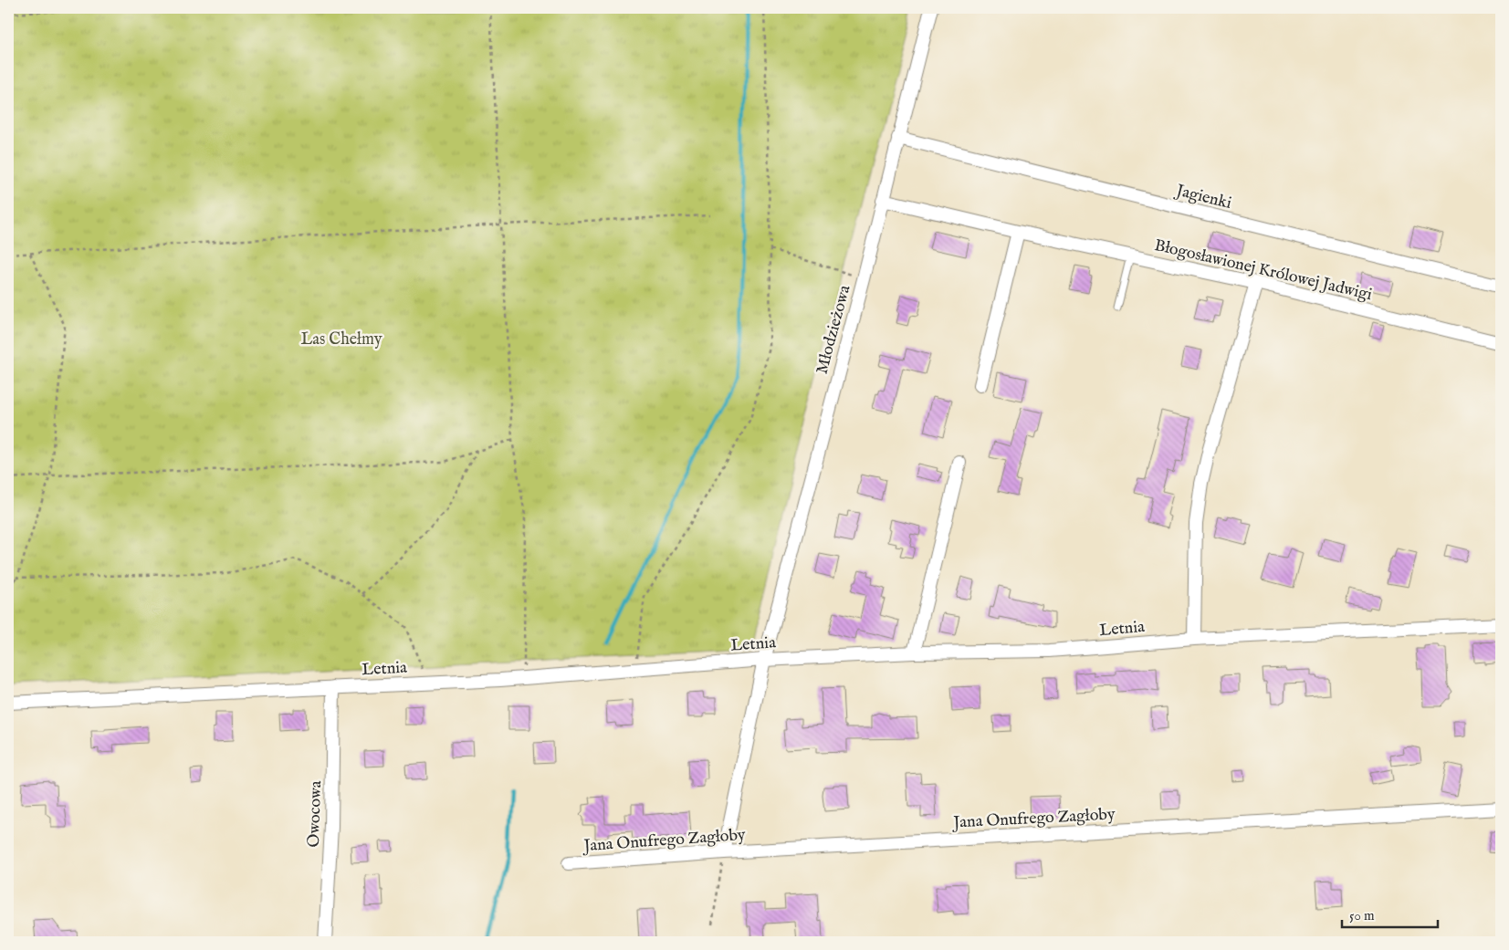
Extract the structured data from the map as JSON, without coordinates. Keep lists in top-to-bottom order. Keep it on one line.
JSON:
{"streets":{"street":["Jagienki","Błogosławionej Królowej Jadwigi","Młodzieżowa","Letnia","Owocowa","Jana Onufrego Zagłoby"]},"crossings":[["Jagienki","Młodzieżowa"],["Błogosławionej Królowej Jadwigi","Młodzieżowa"],["Młodzieżowa","Letnia"],["Młodzieżowa","Jana Onufrego Zagłoby"],["Letnia","Owocowa"]],"parks":["Las Chełmy"],"scale_bar":"50 m"}
